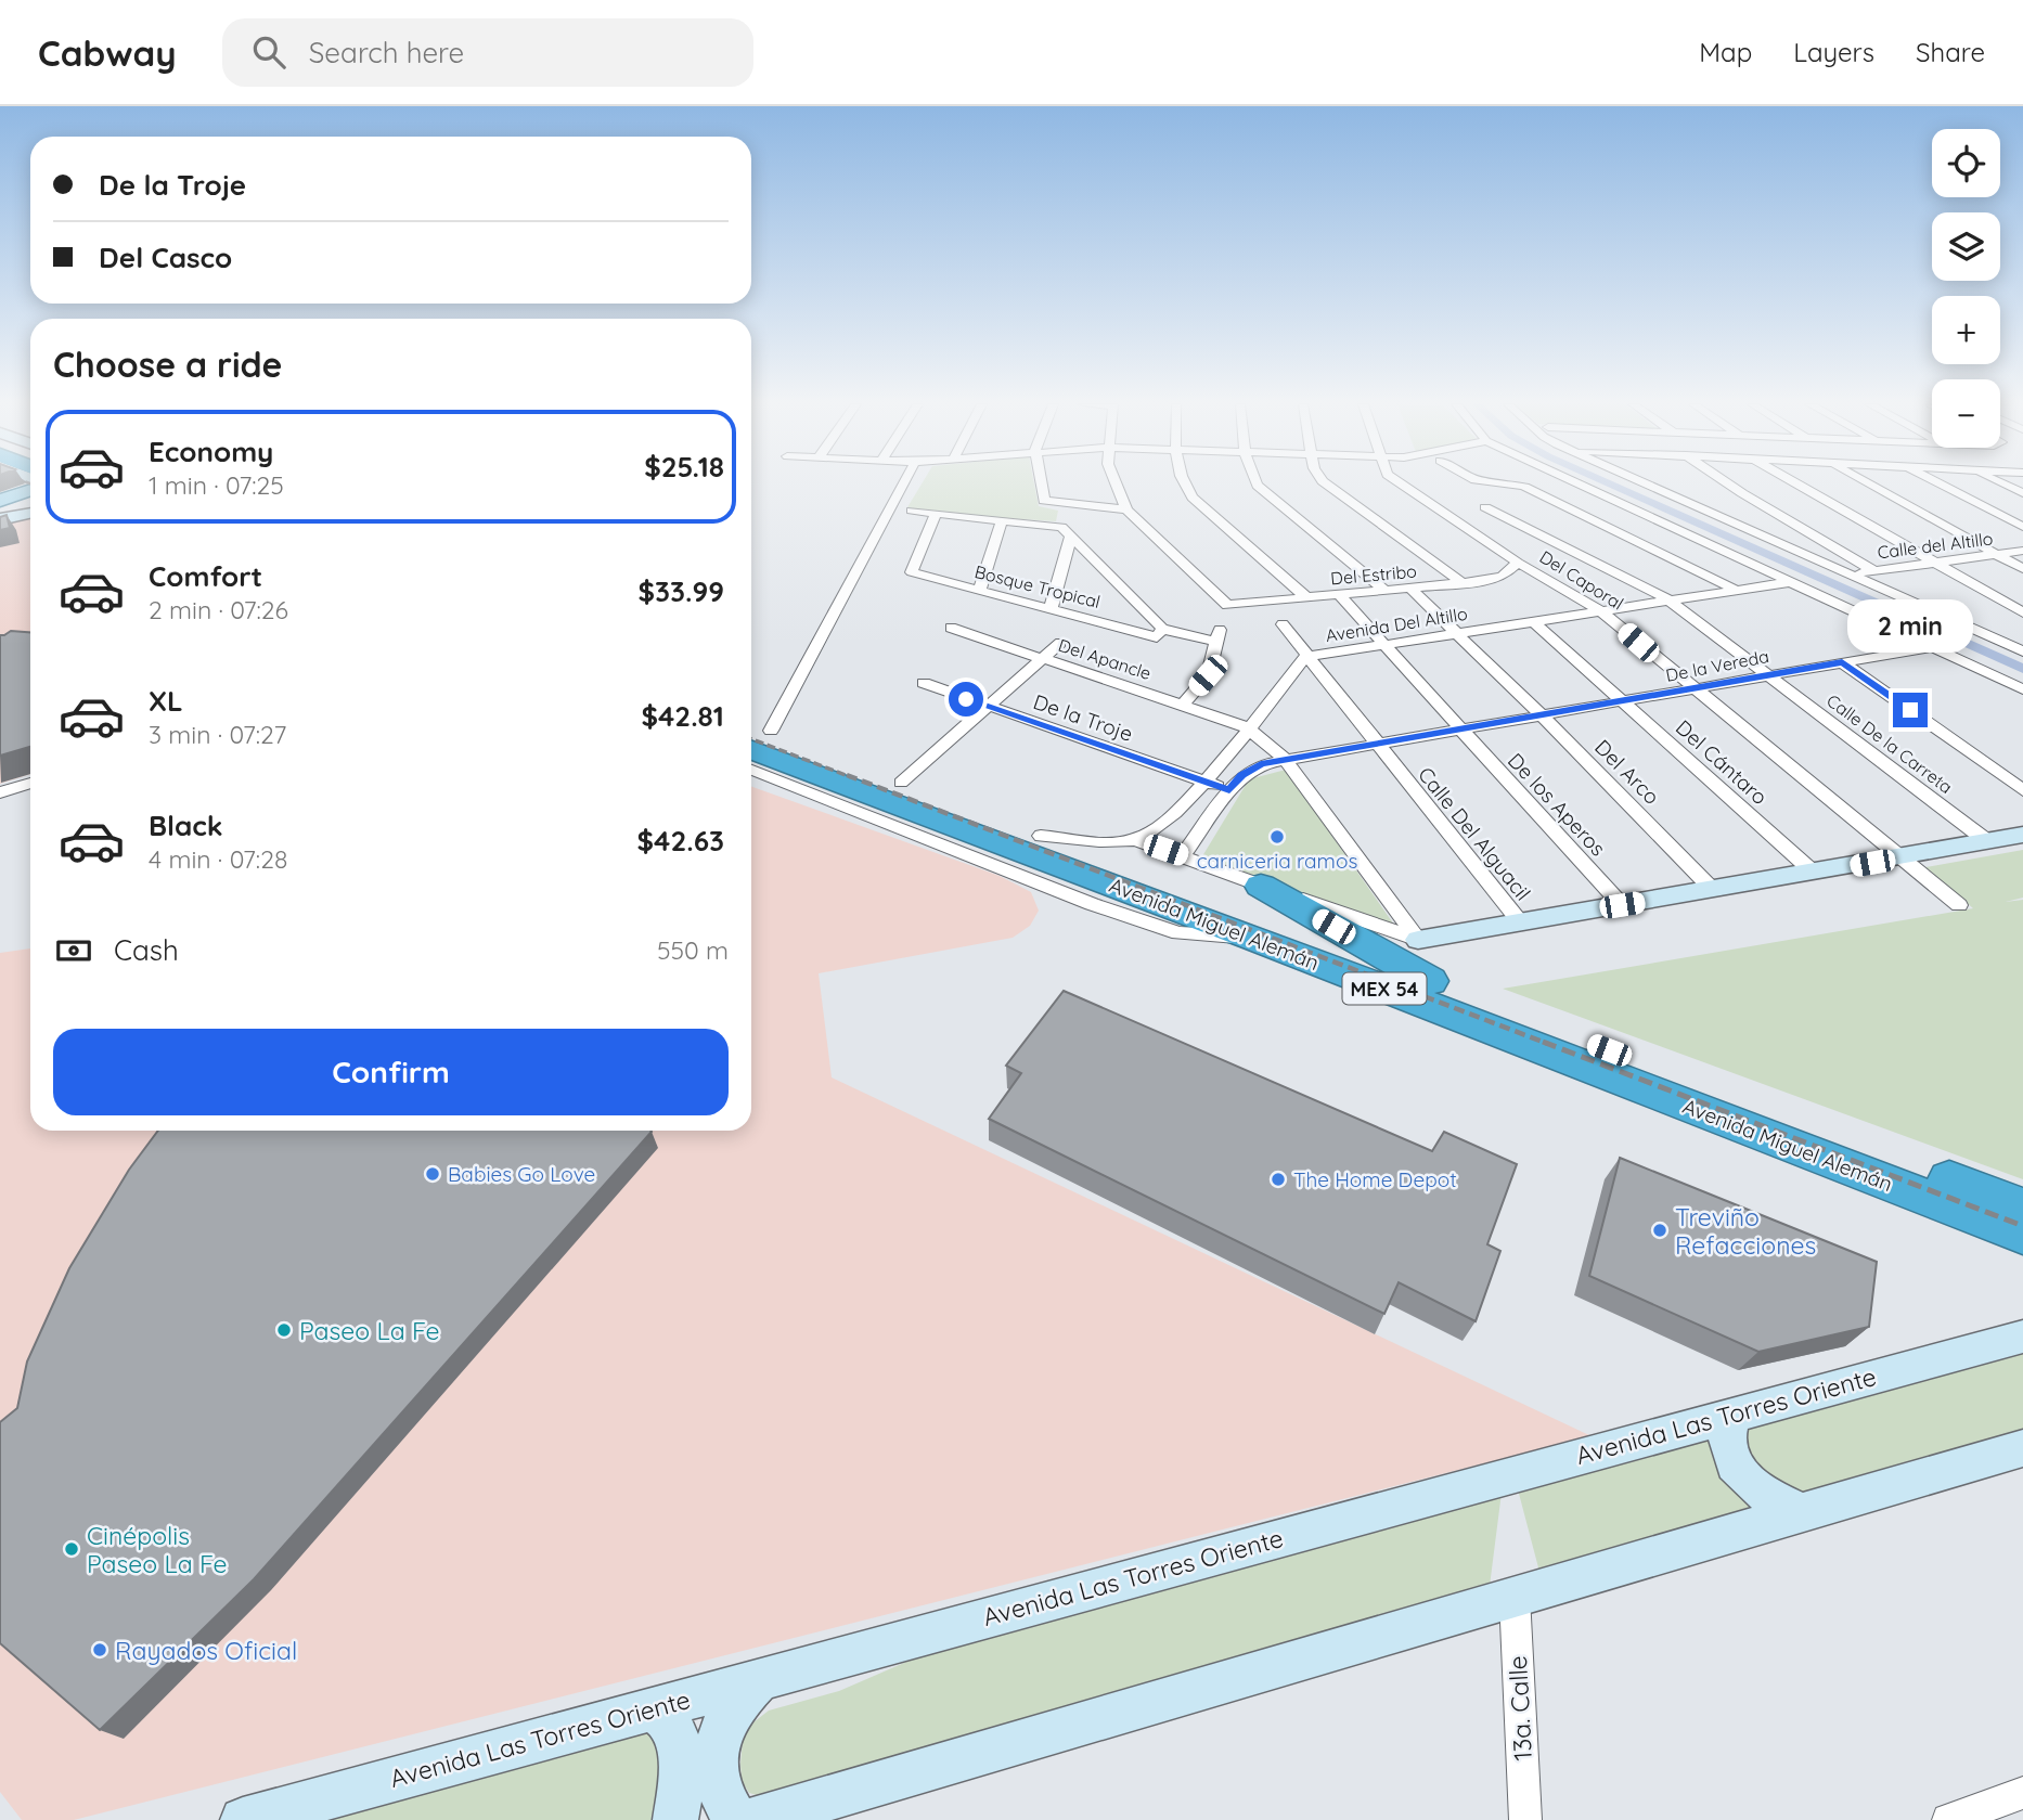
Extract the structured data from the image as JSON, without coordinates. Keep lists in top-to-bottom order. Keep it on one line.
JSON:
{"streets":{"highway":["Avenida Miguel Alemán","MEX 54"],"street":["Calle del Altillo","Del Estribo","Del Caporal","Bosque Tropical","Avenida Del Altillo","Del Apancle","De la Vereda","De la Troje","Calle De la Carreta","Del Cántaro","Del Arco","De los Aperos","Calle Del Alguacil","Avenida Las Torres Oriente","13a. Calle"]},"crossings":[["Del Estribo","Del Caporal"],["Del Estribo","Del Arco"],["Del Estribo","De los Aperos"],["Del Estribo","Calle Del Alguacil"],["Del Caporal","Avenida Del Altillo"],["Del Caporal","De la Vereda"],["Avenida Del Altillo","Del Apancle"],["Avenida Del Altillo","De la Troje"],["Avenida Del Altillo","Calle De la Carreta"],["Avenida Del Altillo","Del Cántaro"],["Avenida Del Altillo","Del Arco"],["Avenida Del Altillo","De los Aperos"],["Avenida Del Altillo","Calle Del Alguacil"],["De la Vereda","De la Troje"],["De la Vereda","Calle De la Carreta"],["De la Vereda","Del Cántaro"],["De la Vereda","Del Arco"],["De la Vereda","De los Aperos"],["De la Vereda","Calle Del Alguacil"]],"places":["carniceria ramos","Babies Go Love","The Home Depot","Treviño Refacciones","Paseo La Fe","Cinépolis Paseo La Fe","Rayados Oficial"],"page":{"header":"Cabway","search":"Search here","nav":["Map","Layers","Share"],"map_buttons":["+","−"],"banner":["De la Troje","Del Casco"],"heading":"Choose a ride","list":[{"name":"Economy","note":"1 min · 07:25","value":"$25.18"},{"name":"Comfort","note":"2 min · 07:26","value":"$33.99"},{"name":"XL","note":"3 min · 07:27","value":"$42.81"},{"name":"Black","note":"4 min · 07:28","value":"$42.63"}],"bubble":"2 min","pay":["Cash","550 m"],"buttons":"Confirm"}}
